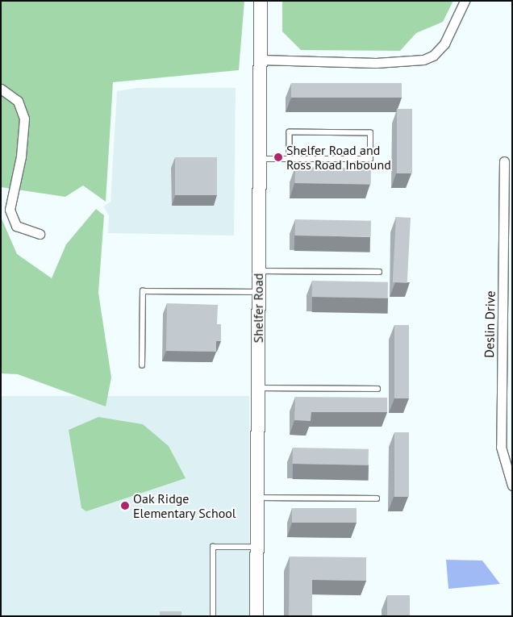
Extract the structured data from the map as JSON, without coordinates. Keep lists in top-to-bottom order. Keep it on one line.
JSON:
{"streets":{"street":["Shelfer Road","Deslin Drive"]},"places":["Shelfer Road and Ross Road Inbound","Oak Ridge Elementary School"]}
